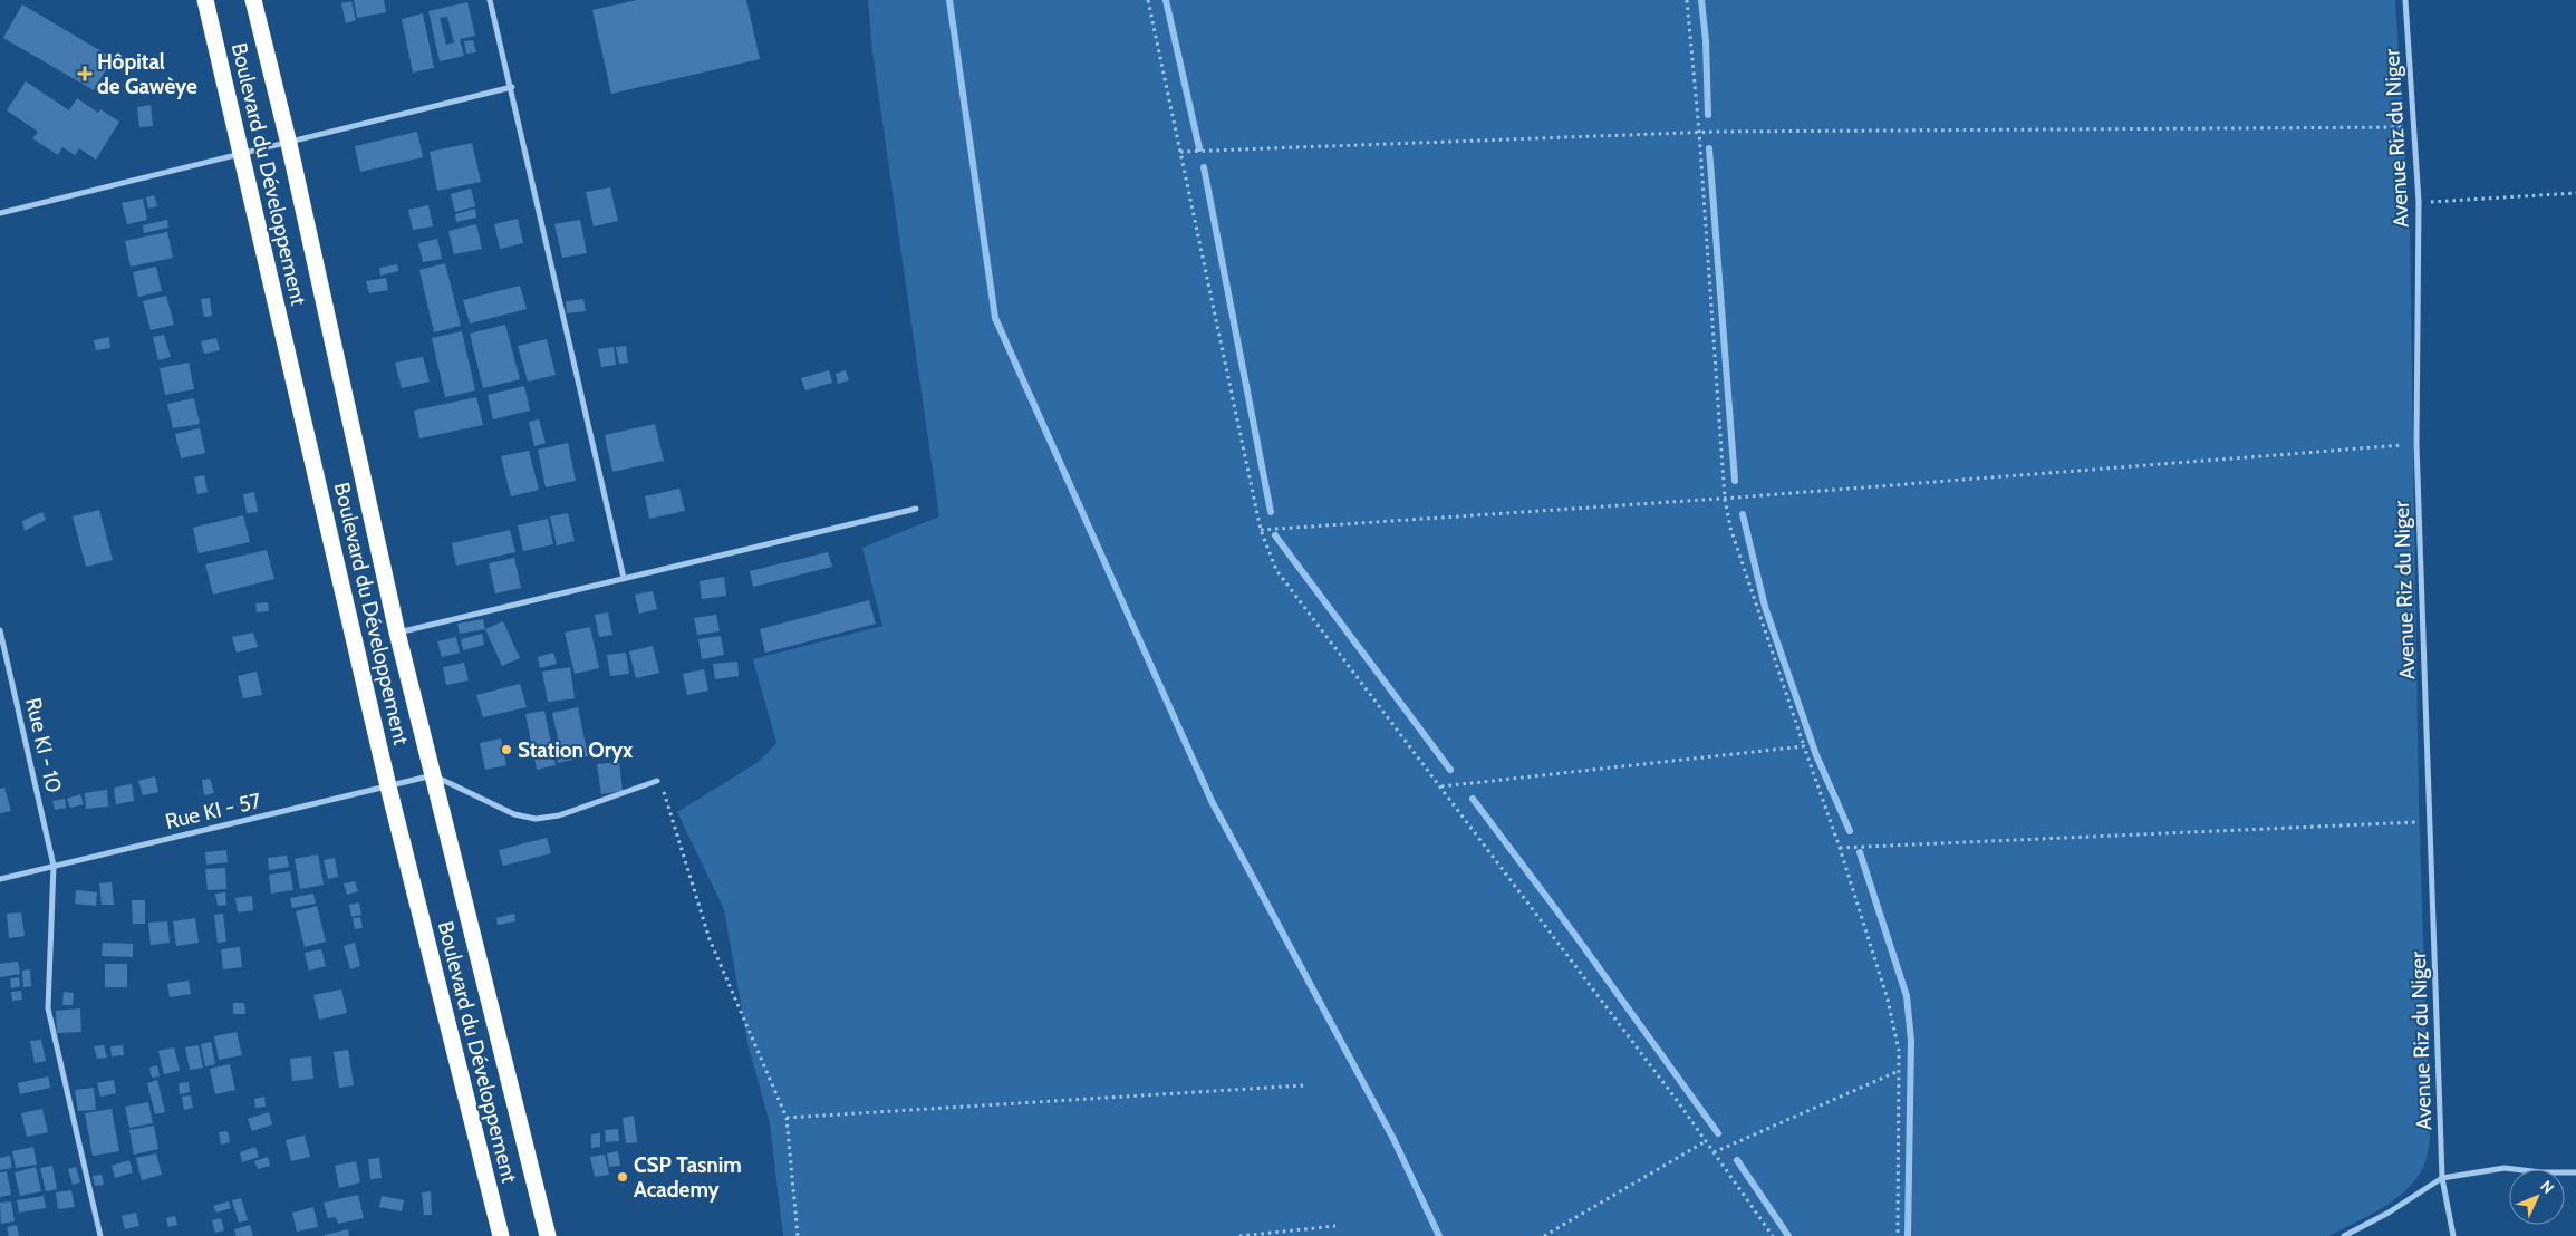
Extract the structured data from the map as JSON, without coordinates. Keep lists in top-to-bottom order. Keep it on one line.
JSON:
{"streets":{"highway":["Boulevard du Développement"],"street":["Avenue Riz du Niger","Rue KI - 10","Rue KI - 57"]},"crossings":[["Boulevard du Développement","Rue KI - 57"],["Rue KI - 10","Rue KI - 57"]],"places":{"health":["Hôpital de Gawèye"],"other":["Station Oryx","CSP Tasnim Academy"]},"north":"top right"}
